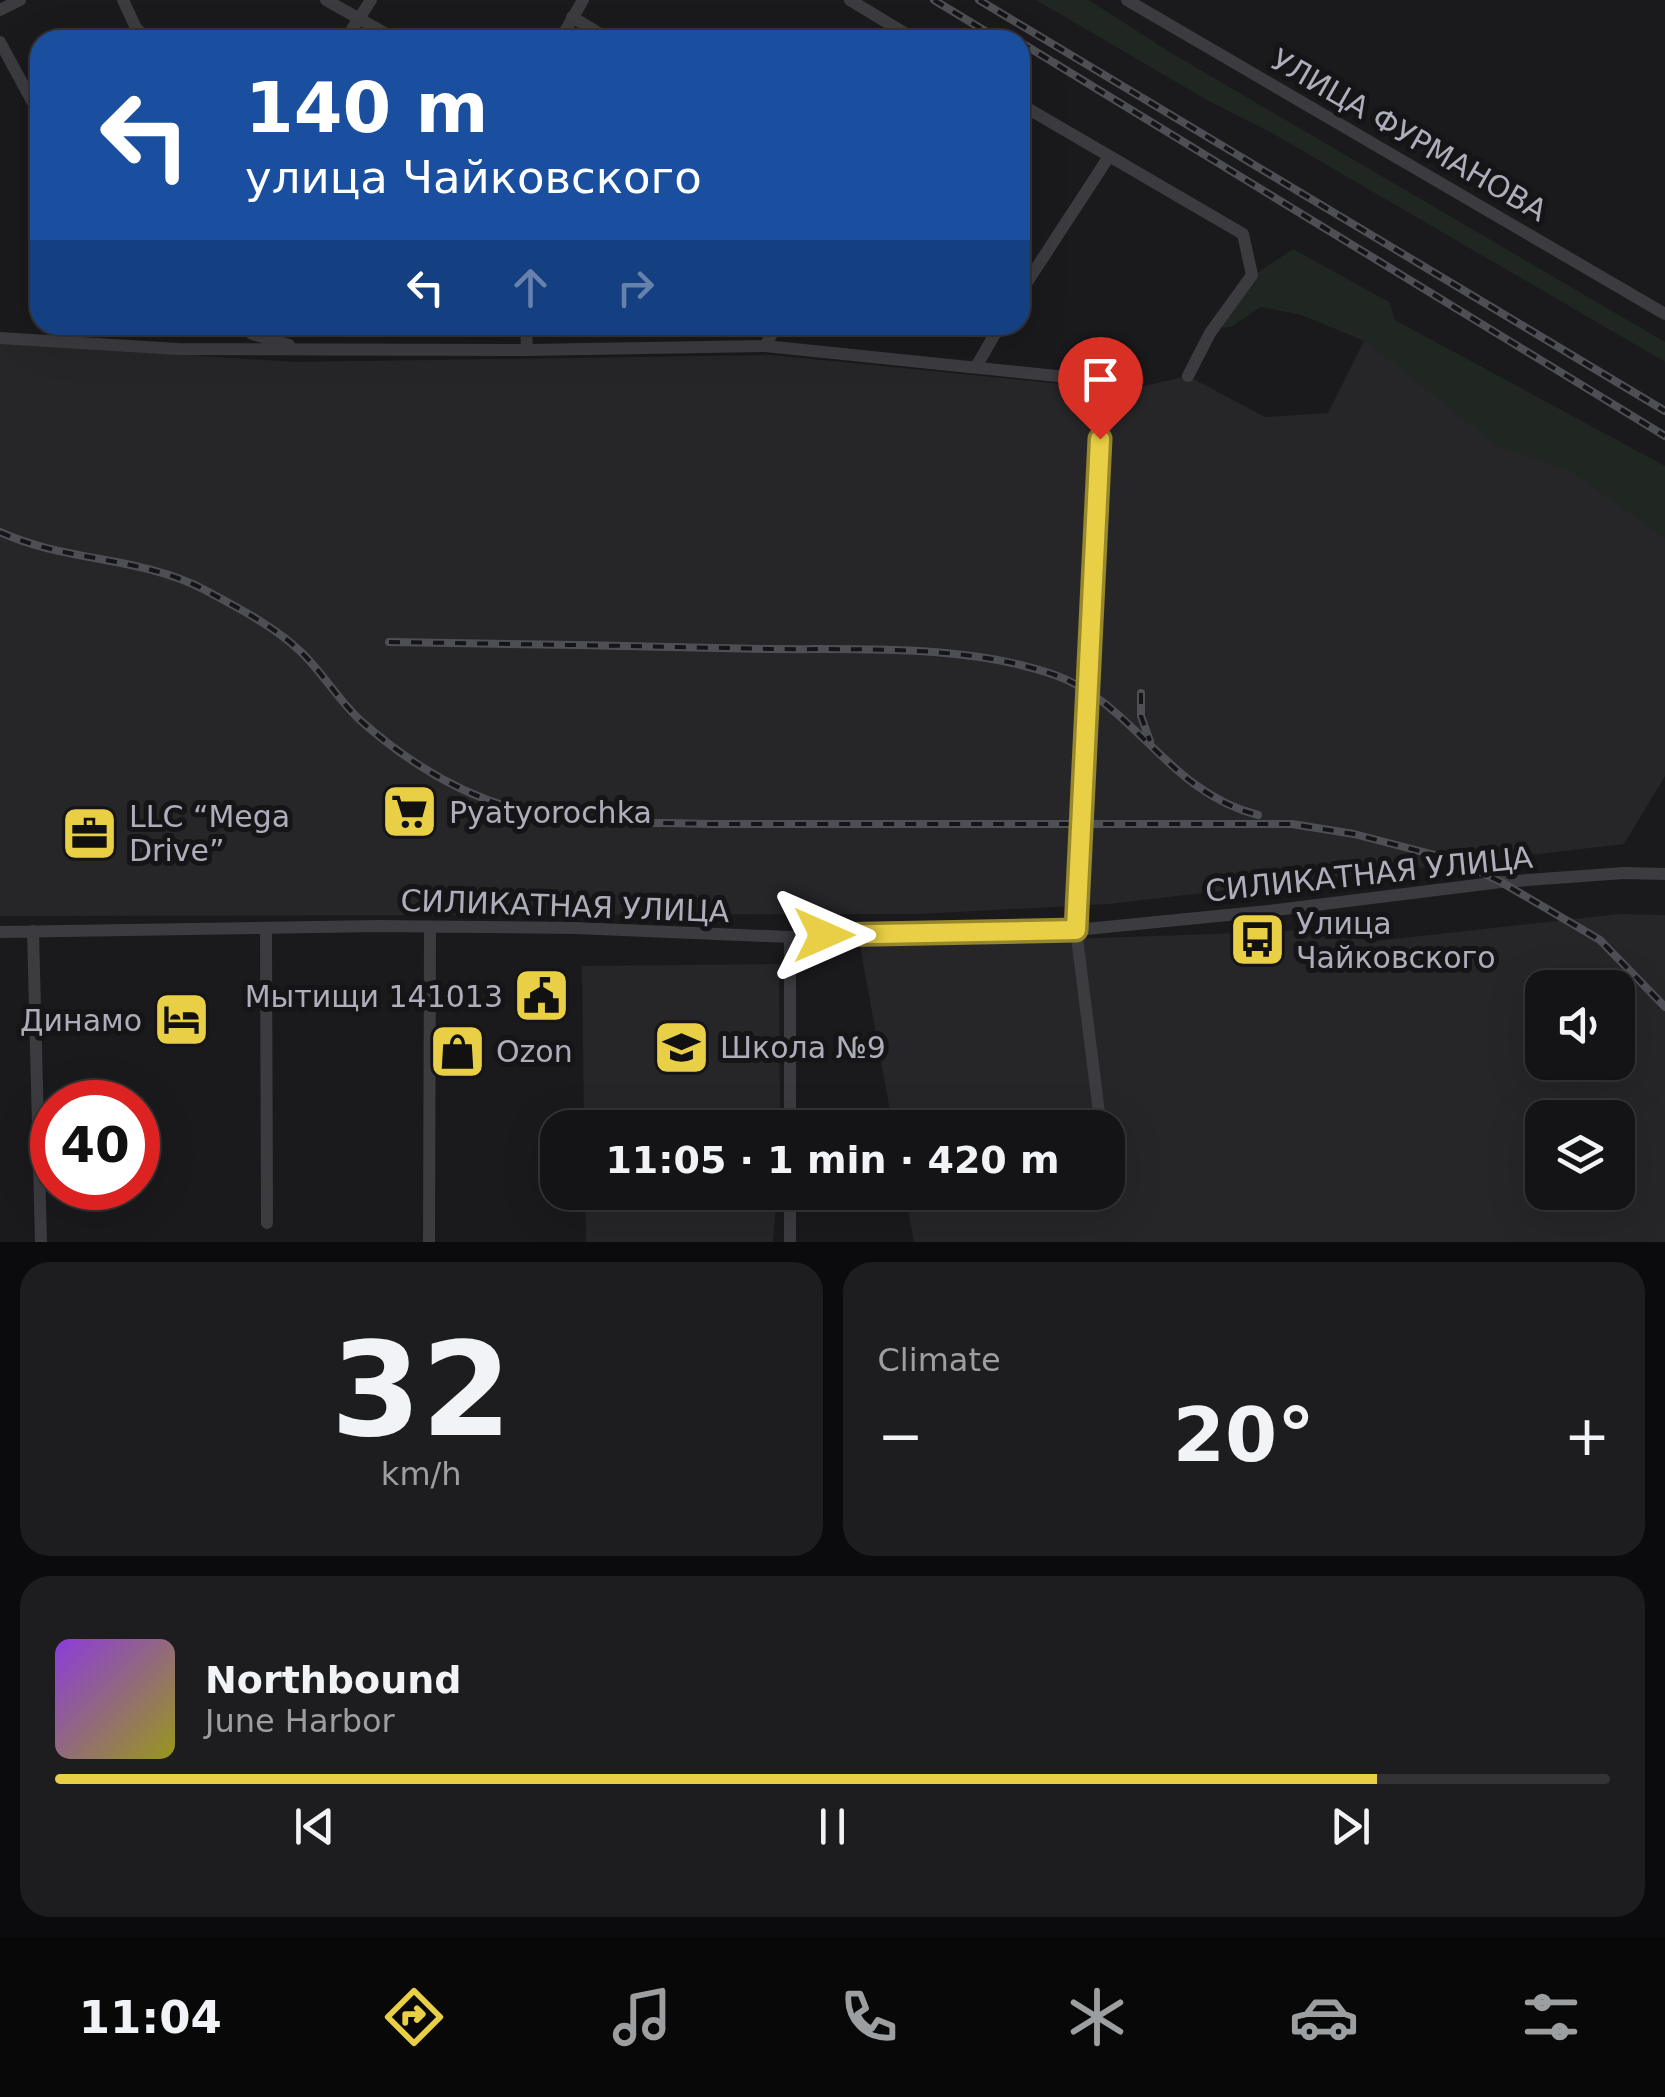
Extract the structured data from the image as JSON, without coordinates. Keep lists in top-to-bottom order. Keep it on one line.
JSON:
{"streets":{"street":["УЛИЦА ФУРМАНОВА","СИЛИКАТНАЯ УЛИЦА"]},"places":{"supermarket":["Pyatyorochka"],"office":["LLC “Mega Drive”"],"bus stop":["Улица Чайковского"],"public building":["Мытищи 141013"],"hotel":["Динамо"],"school or university":["Школа №9"],"shop":["Ozon"]},"page":{"turn":["140 m","улица Чайковского"],"limit":"40","trip":"11:05 · 1 min · 420 m","tile":[["32","km/h"],"Climate"],"heat":["−","20°","+"],"song":["Northbound","June Harbor"],"tabs":"11:04"}}
